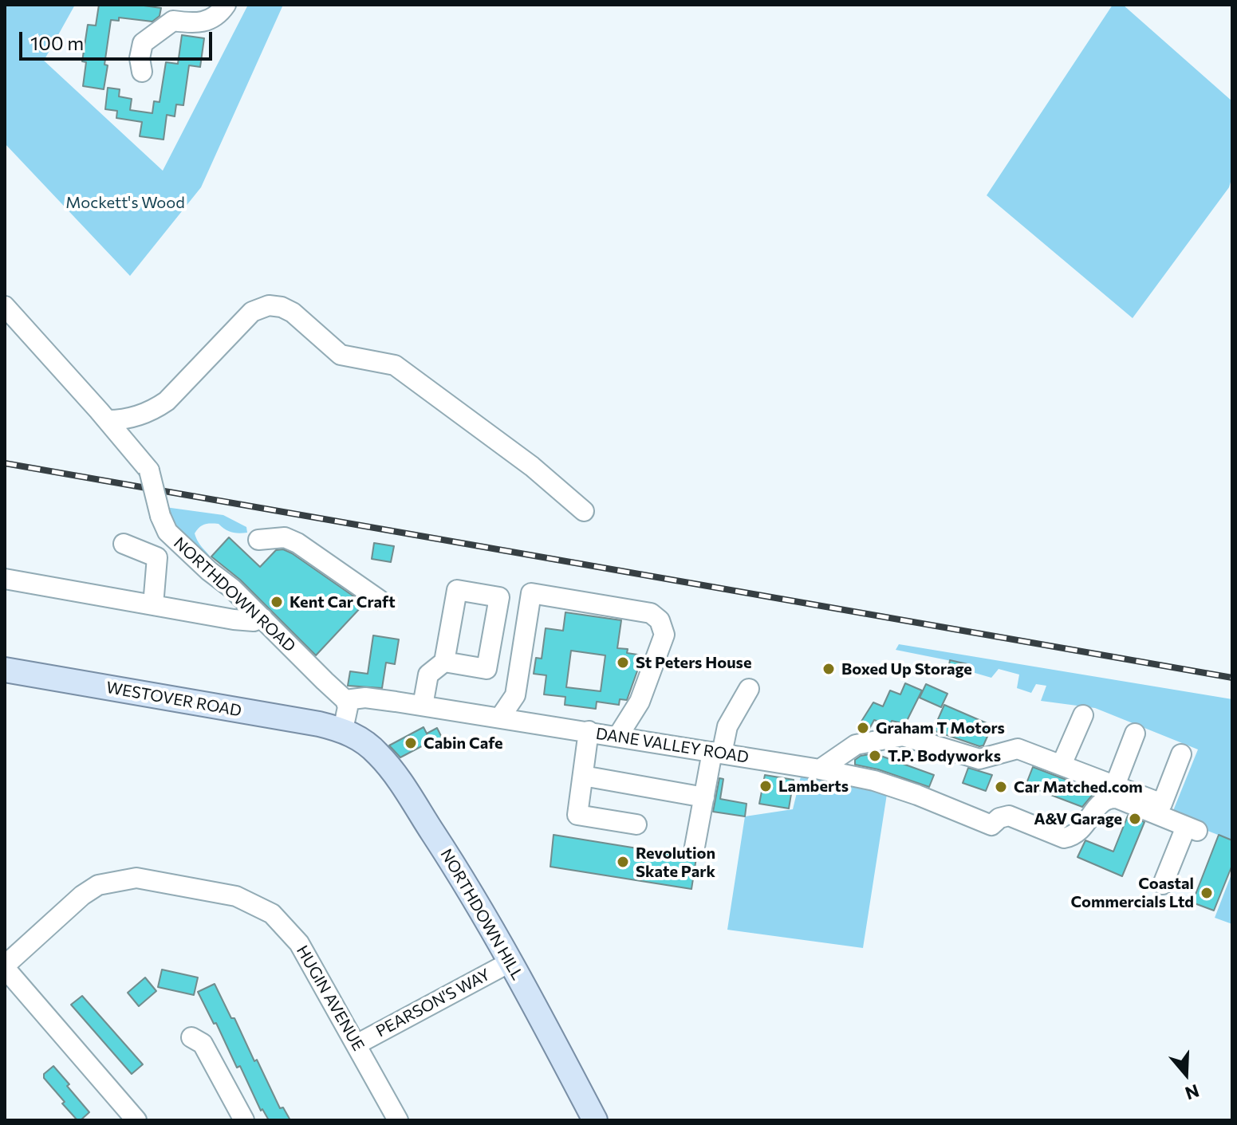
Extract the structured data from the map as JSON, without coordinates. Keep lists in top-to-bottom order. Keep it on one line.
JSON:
{"streets":{"main road":["WESTOVER ROAD","NORTHDOWN HILL"],"street":["NORTHDOWN ROAD","DANE VALLEY ROAD","HUGIN AVENUE","PEARSON'S WAY"]},"crossings":[["NORTHDOWN ROAD","DANE VALLEY ROAD"],["WESTOVER ROAD","NORTHDOWN HILL"],["NORTHDOWN HILL","PEARSON'S WAY"],["HUGIN AVENUE","PEARSON'S WAY"]],"parks":["Mockett's Wood"],"places":["Kent Car Craft","St Peters House","Boxed Up Storage","Graham T Motors","Cabin Cafe","T.P. Bodyworks","Lamberts","Car Matched.com","A&V Garage","Revolution Skate Park","Coastal Commercials Ltd"],"scale_bar":"100 m","north":"bottom"}
